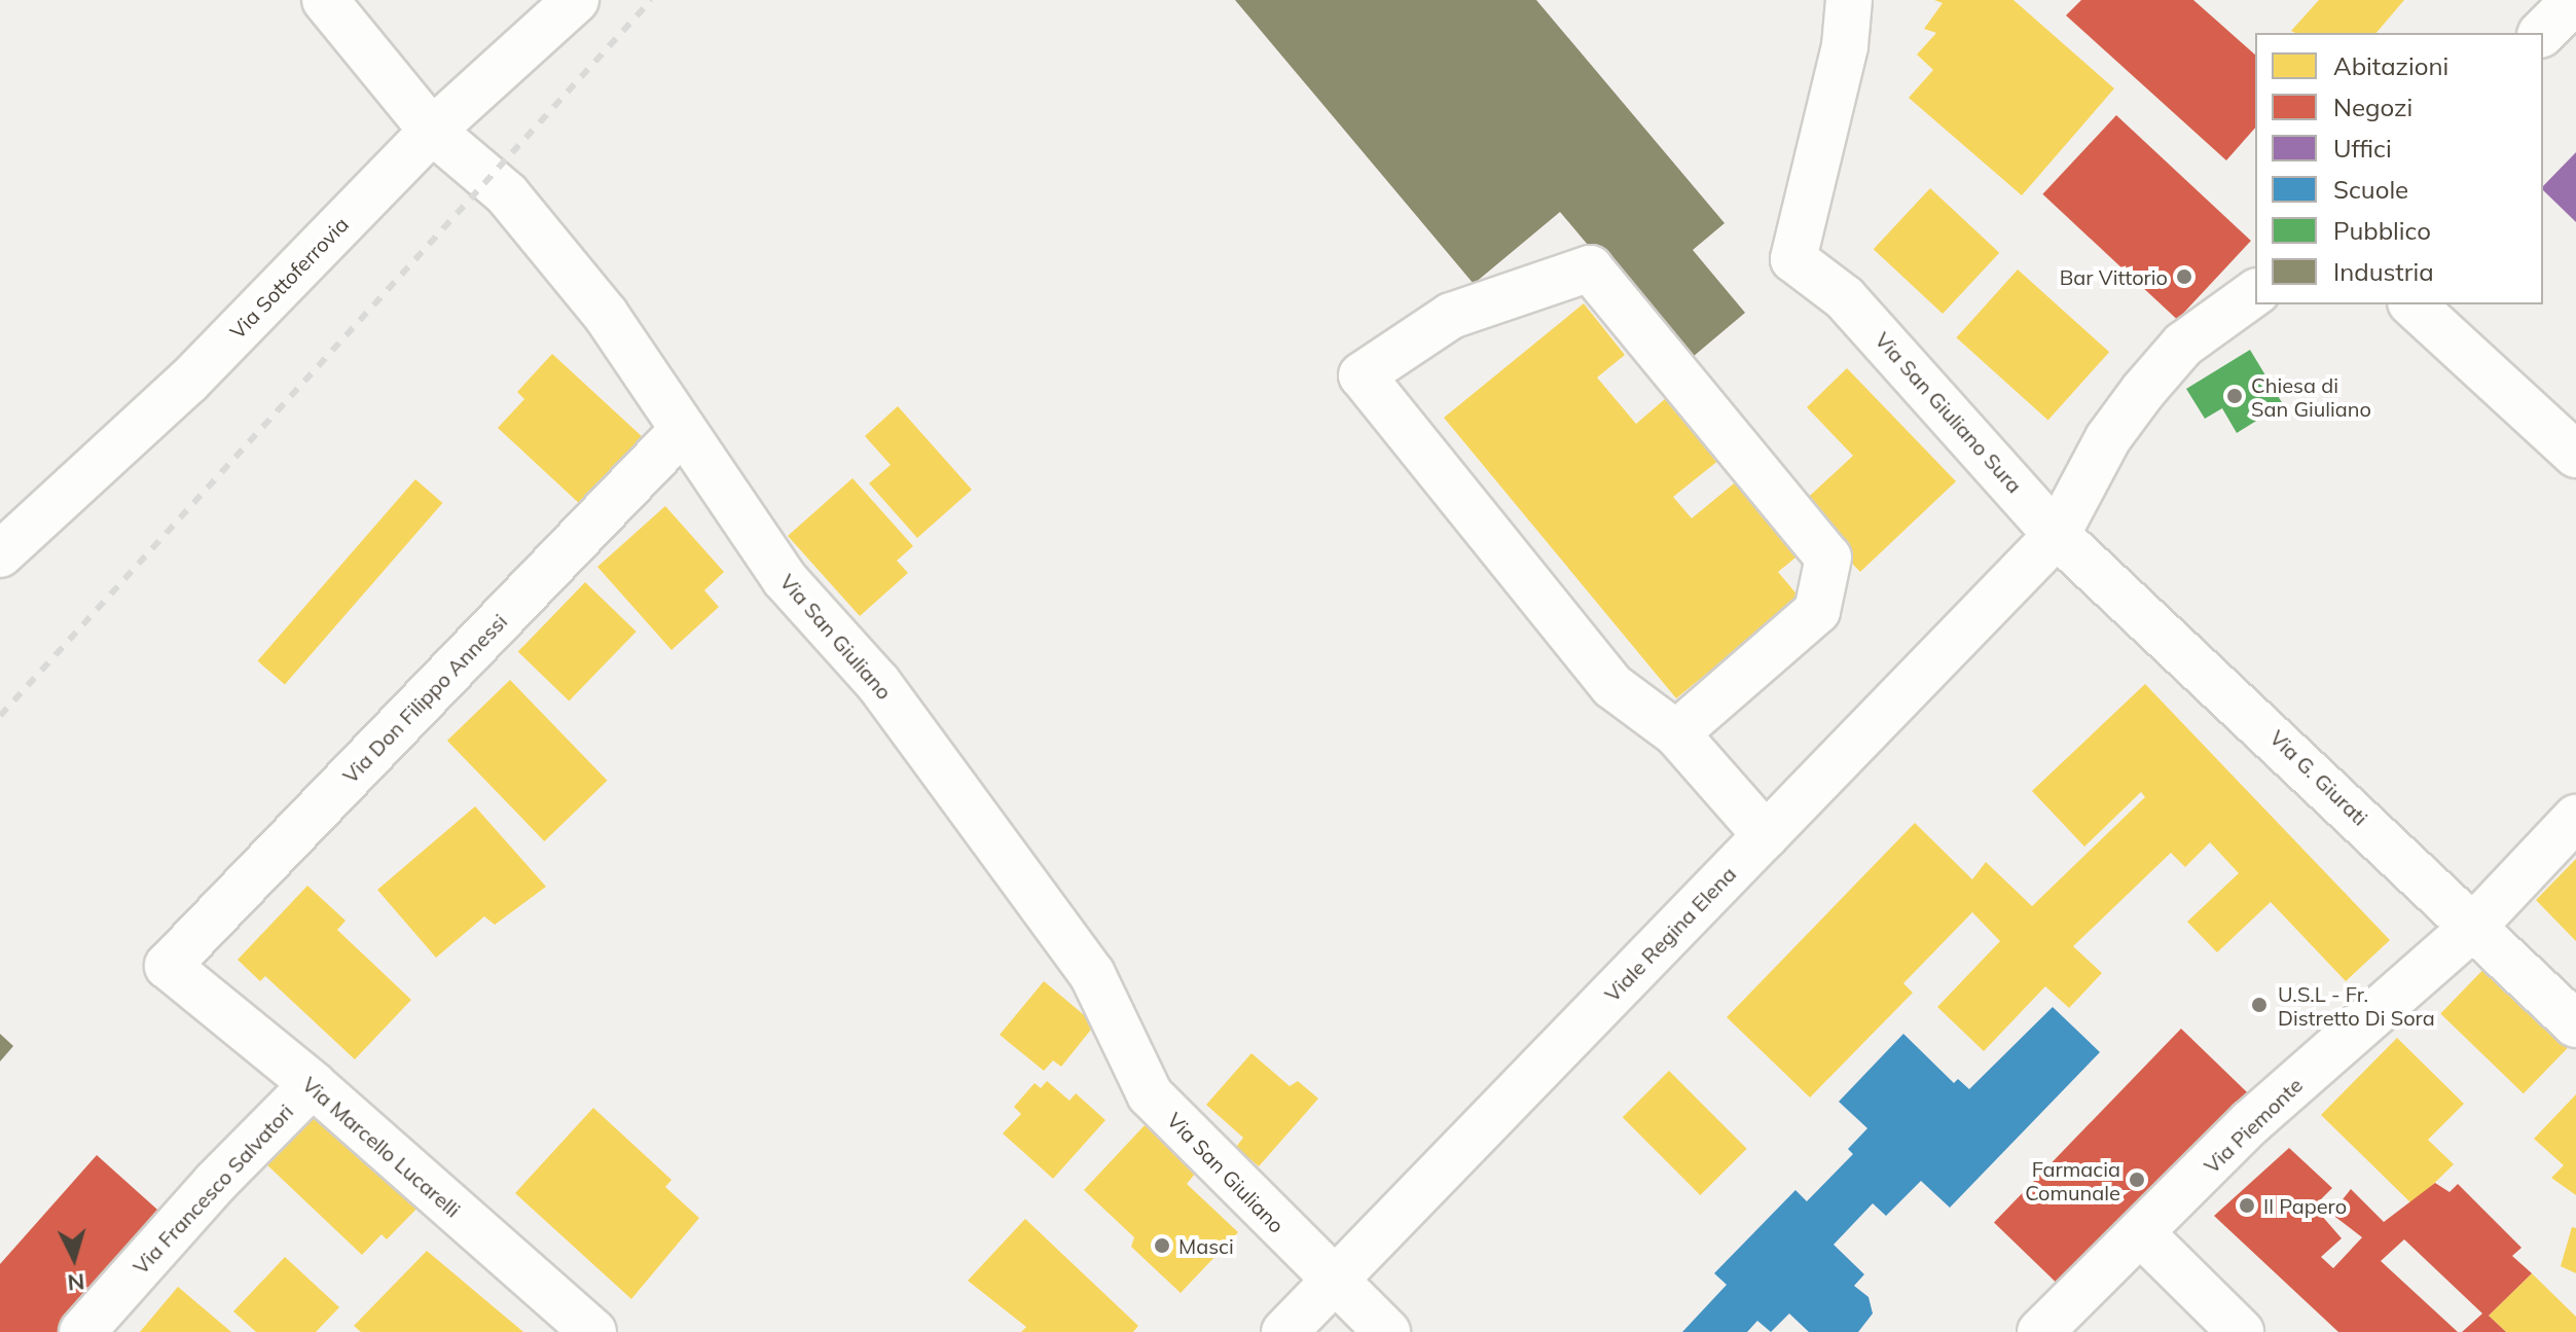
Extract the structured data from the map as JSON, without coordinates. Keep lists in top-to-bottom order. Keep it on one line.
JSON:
{"streets":{"street":["Via Sottoferrovia","Via San Giuliano Sura","Via San Giuliano","Via Don Filippo Annessi","Via G. Giurati","Viale Regina Elena","Via Piemonte","Via Marcello Lucarelli","Via Francesco Salvatori"]},"crossings":[["Via Sottoferrovia","Via San Giuliano"],["Via San Giuliano Sura","Via G. Giurati"],["Via San Giuliano Sura","Viale Regina Elena"],["Via San Giuliano","Via Don Filippo Annessi"],["Via San Giuliano","Viale Regina Elena"],["Via Don Filippo Annessi","Via Marcello Lucarelli"],["Via G. Giurati","Viale Regina Elena"],["Via G. Giurati","Via Piemonte"],["Via Marcello Lucarelli","Via Francesco Salvatori"]],"places":["Bar Vittorio","Chiesa di San Giuliano","U.S.L - Fr. Distretto Di Sora","Farmacia Comunale","Il Papero","Masci"],"legend":["Abitazioni","Negozi","Uffici","Scuole","Pubblico","Industria"],"north":"bottom"}
